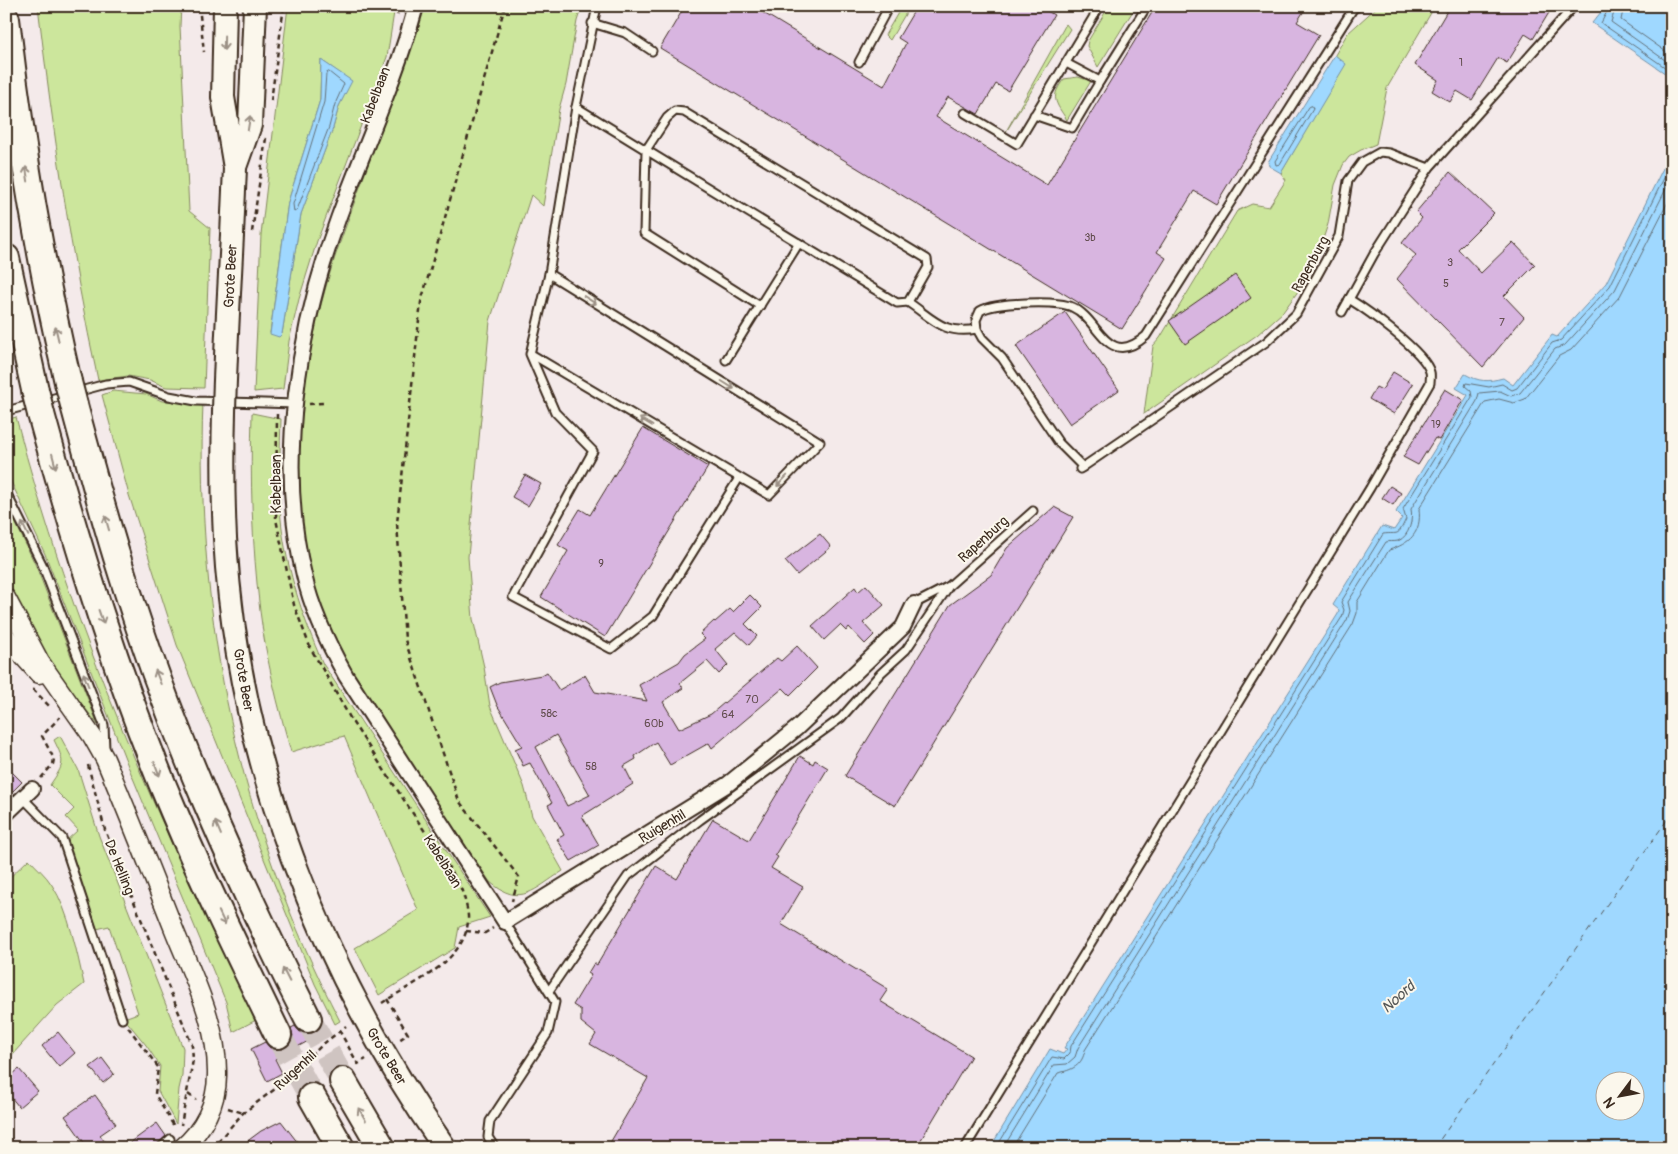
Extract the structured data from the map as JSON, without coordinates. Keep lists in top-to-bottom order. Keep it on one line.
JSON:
{"streets":{"main road":["Grote Beer"],"street":["Kabelbaan","Ruigenhil","De Helling"],"lane":["Rapenburg"]},"crossings":[["Kabelbaan","Ruigenhil"]],"water":["Noord"],"house_numbers":["1","3b","3","5","7","19","9","70","58c","64","60b","58"],"north":"bottom left"}
